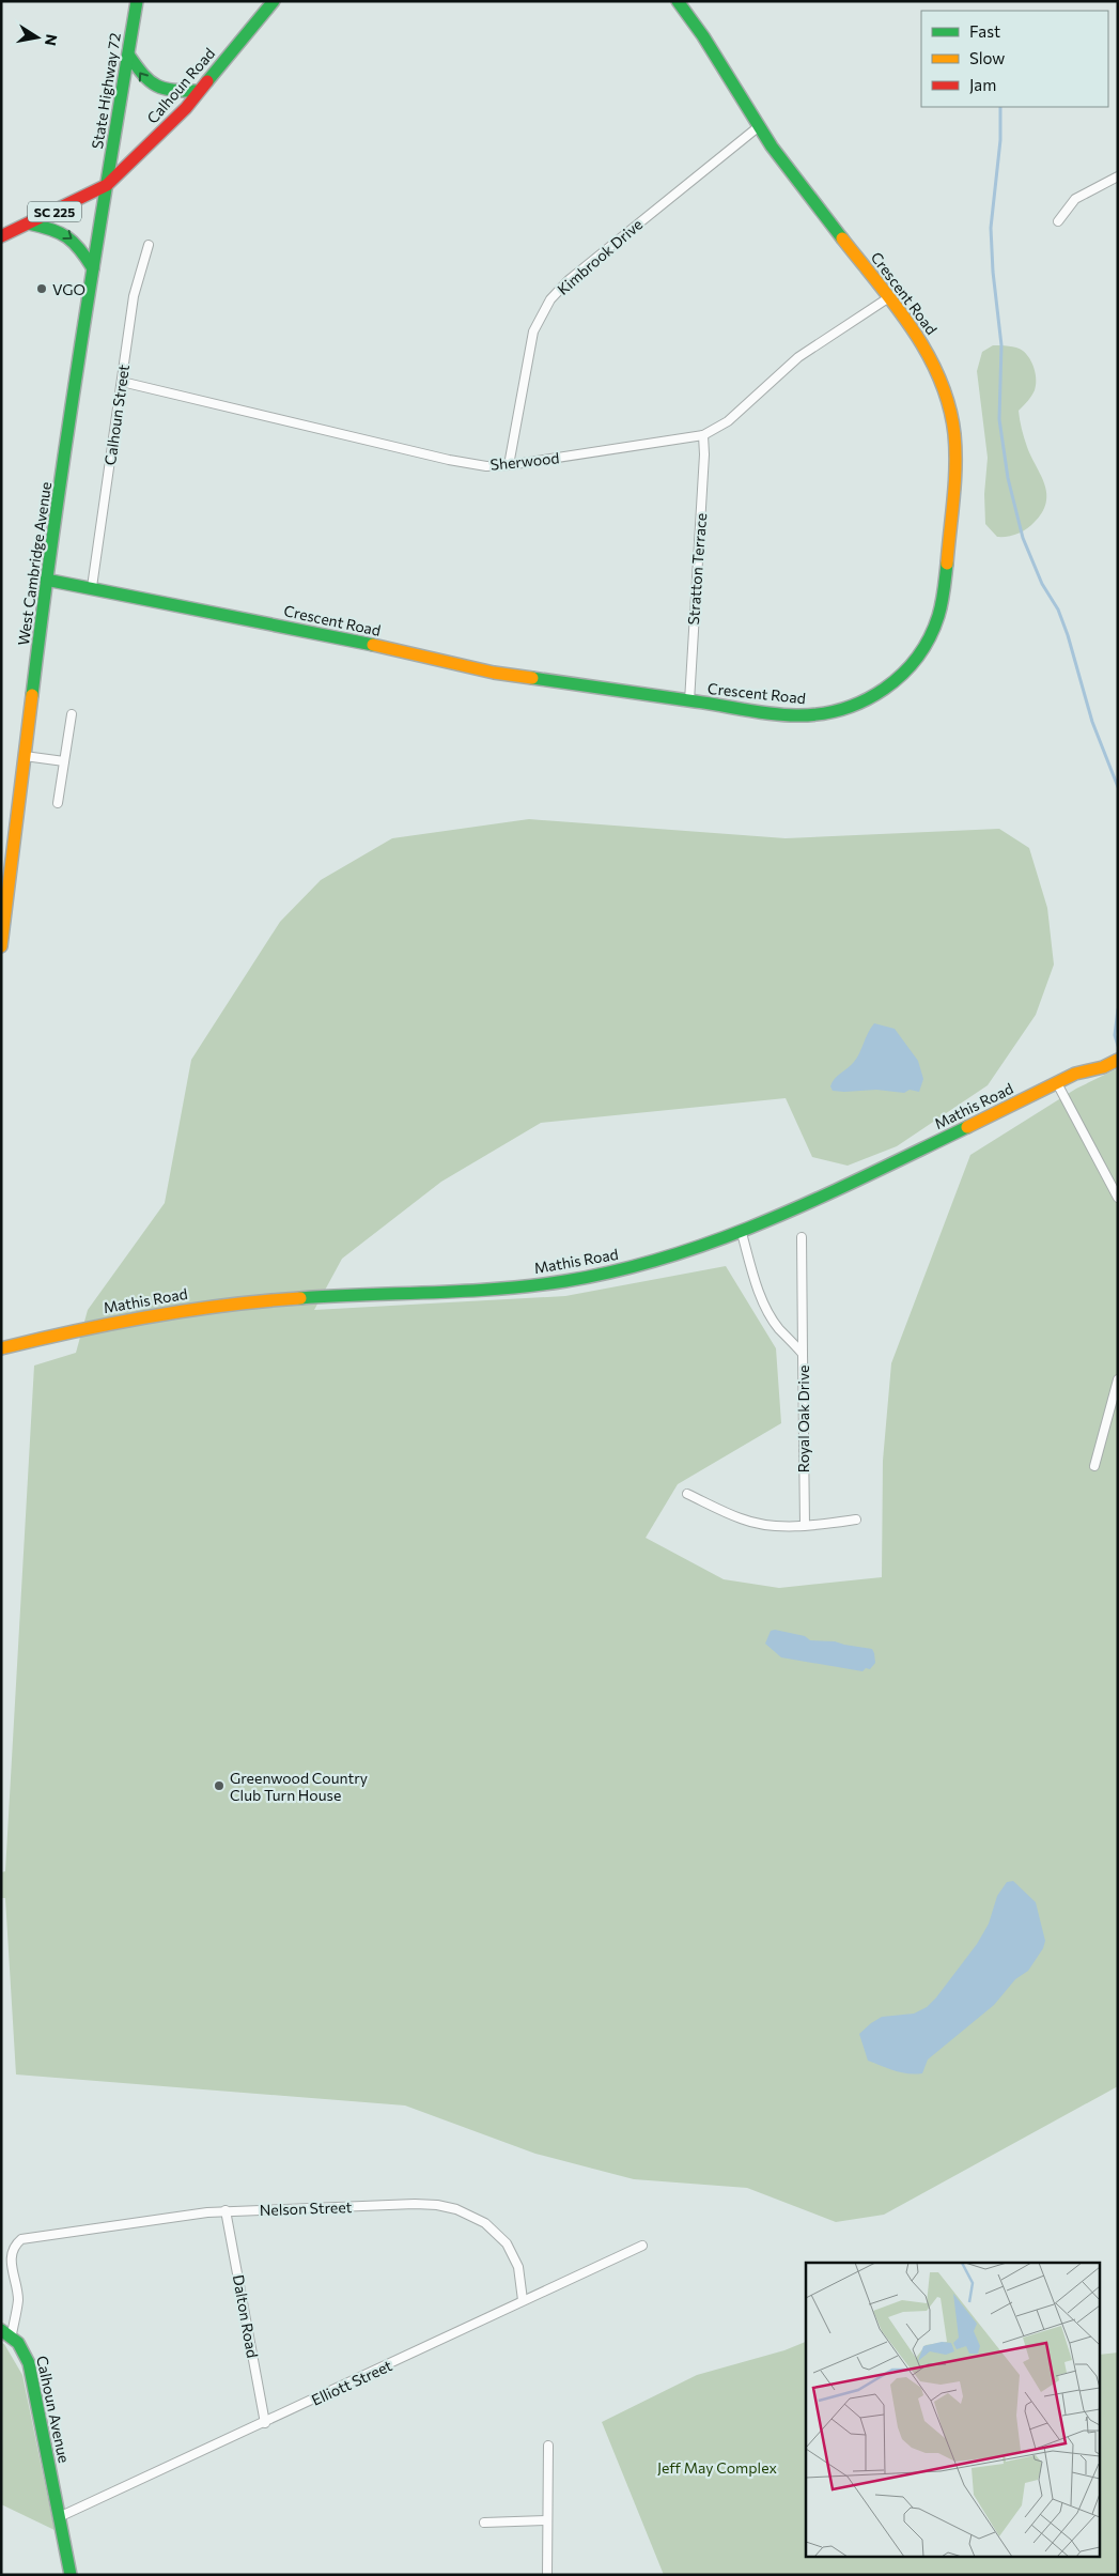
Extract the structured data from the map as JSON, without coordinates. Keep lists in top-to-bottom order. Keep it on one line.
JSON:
{"streets":{"street":["Calhoun Road","State Highway 72","SC 225","Kimbrook Drive","Crescent Road","Calhoun Street","Sherwood","West Cambridge Avenue","Stratton Terrace","Mathis Road","Royal Oak Drive","Nelson Street","Dalton Road","Elliott Street","Calhoun Avenue"]},"crossings":[["Calhoun Road","State Highway 72"],["Calhoun Road","SC 225"],["Calhoun Road","West Cambridge Avenue"],["State Highway 72","SC 225"],["State Highway 72","West Cambridge Avenue"],["SC 225","West Cambridge Avenue"],["Kimbrook Drive","Crescent Road"],["Kimbrook Drive","Sherwood"],["Crescent Road","Calhoun Street"],["Crescent Road","Sherwood"],["Crescent Road","West Cambridge Avenue"],["Crescent Road","Stratton Terrace"],["Calhoun Street","Sherwood"],["Sherwood","Stratton Terrace"],["Mathis Road","Royal Oak Drive"],["Nelson Street","Dalton Road"],["Nelson Street","Elliott Street"],["Nelson Street","Calhoun Avenue"],["Dalton Road","Elliott Street"],["Elliott Street","Calhoun Avenue"]],"parks":["Jeff May Complex"],"places":["VGO","Greenwood Country Club Turn House"],"legend":["Fast","Slow","Jam"],"north":"right"}
